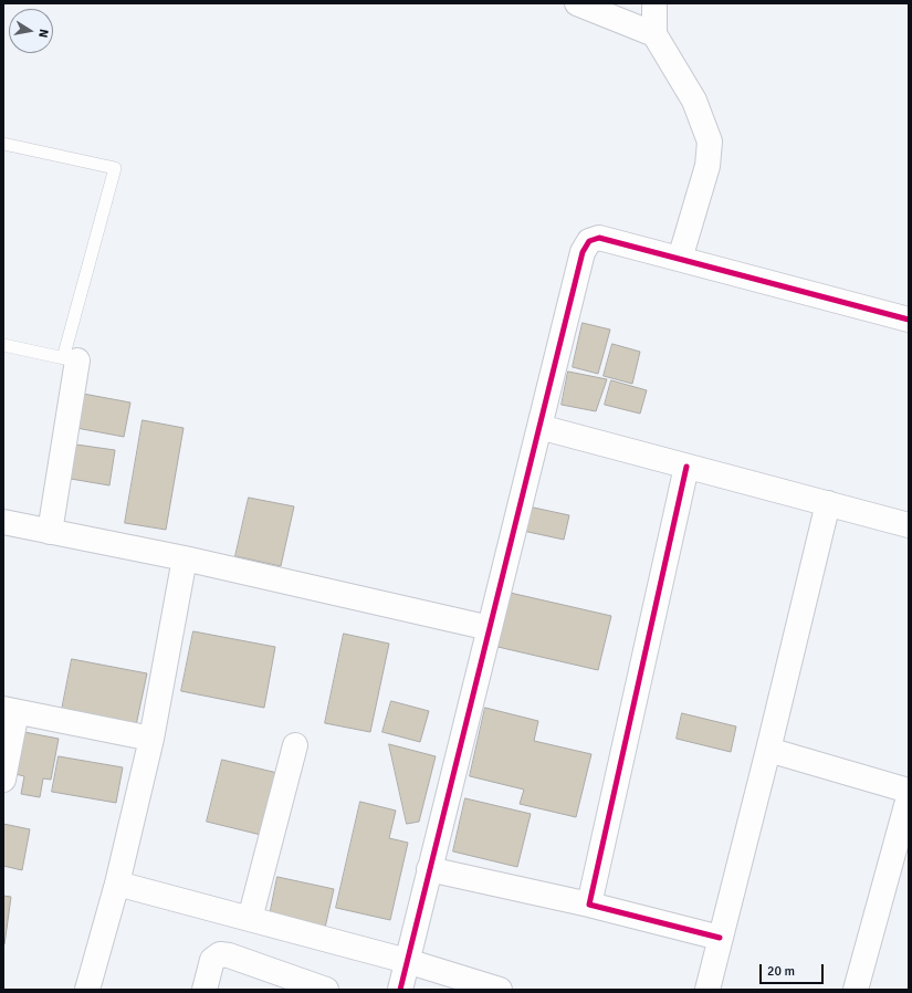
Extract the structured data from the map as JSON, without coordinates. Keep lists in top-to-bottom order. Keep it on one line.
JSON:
{"scale_bar":"20 m","north":"right"}
